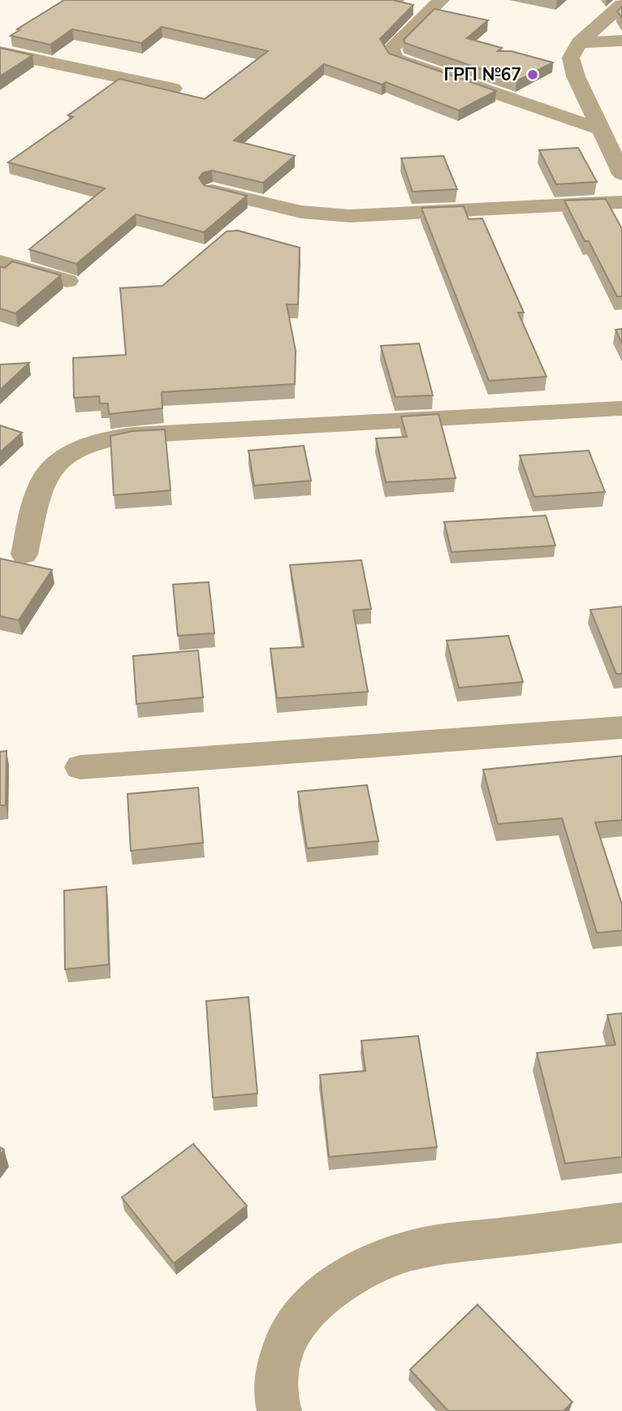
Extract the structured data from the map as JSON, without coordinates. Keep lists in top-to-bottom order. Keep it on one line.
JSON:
{"places":["ГРП №67"]}
